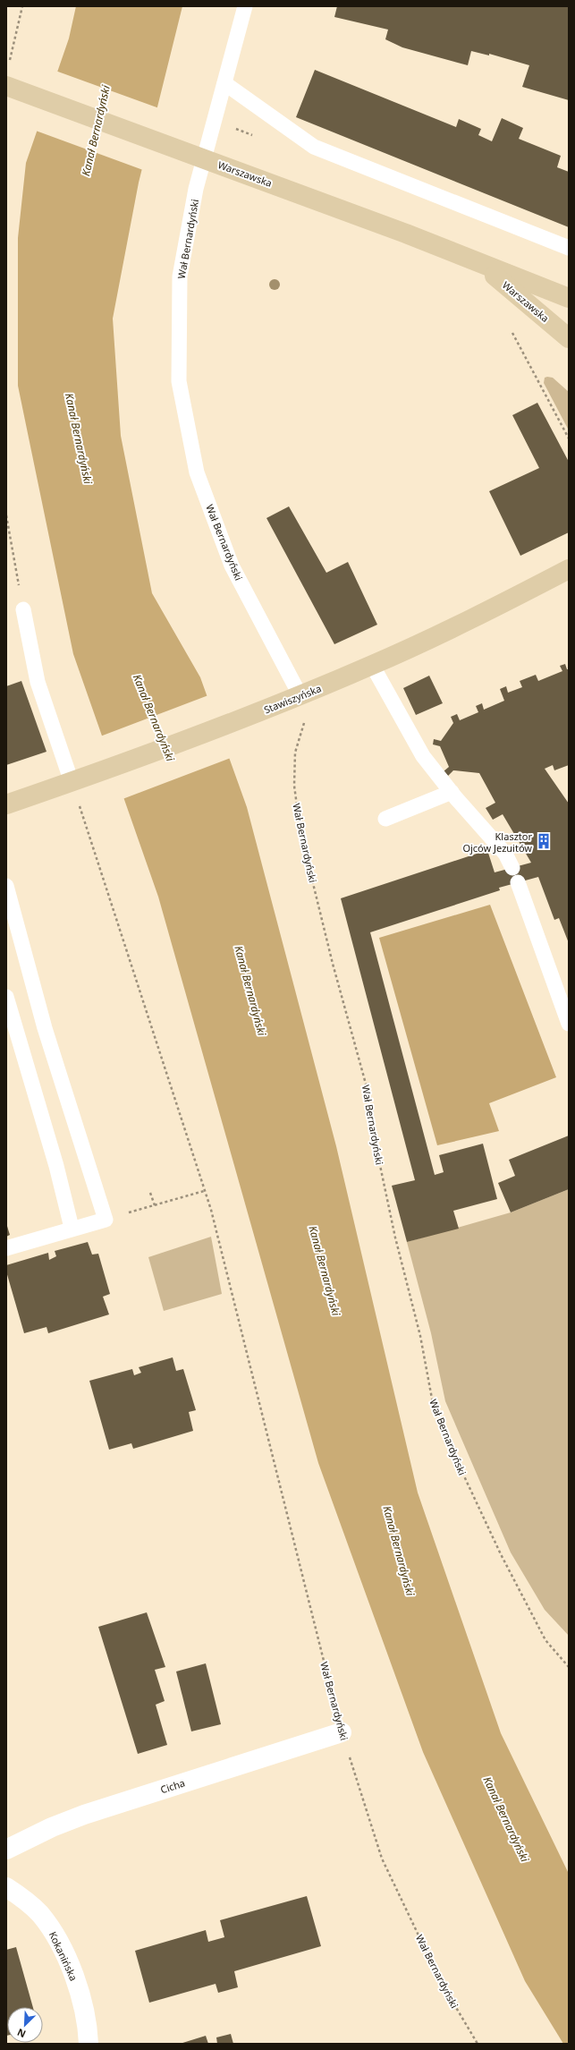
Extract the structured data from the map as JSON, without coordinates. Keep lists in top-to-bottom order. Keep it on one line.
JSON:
{"streets":{"street":["Warszawska","Stawiszyńska","Cicha","Kokanińska"],"lane":["Wał Bernardyński"]},"crossings":[["Wał Bernardyński","Stawiszyńska"],["Wał Bernardyński","Cicha"]],"water":["Kanał Bernardyński"],"places":{"building":["Klasztor Ojców Jezuitów"]},"north":"bottom left"}
